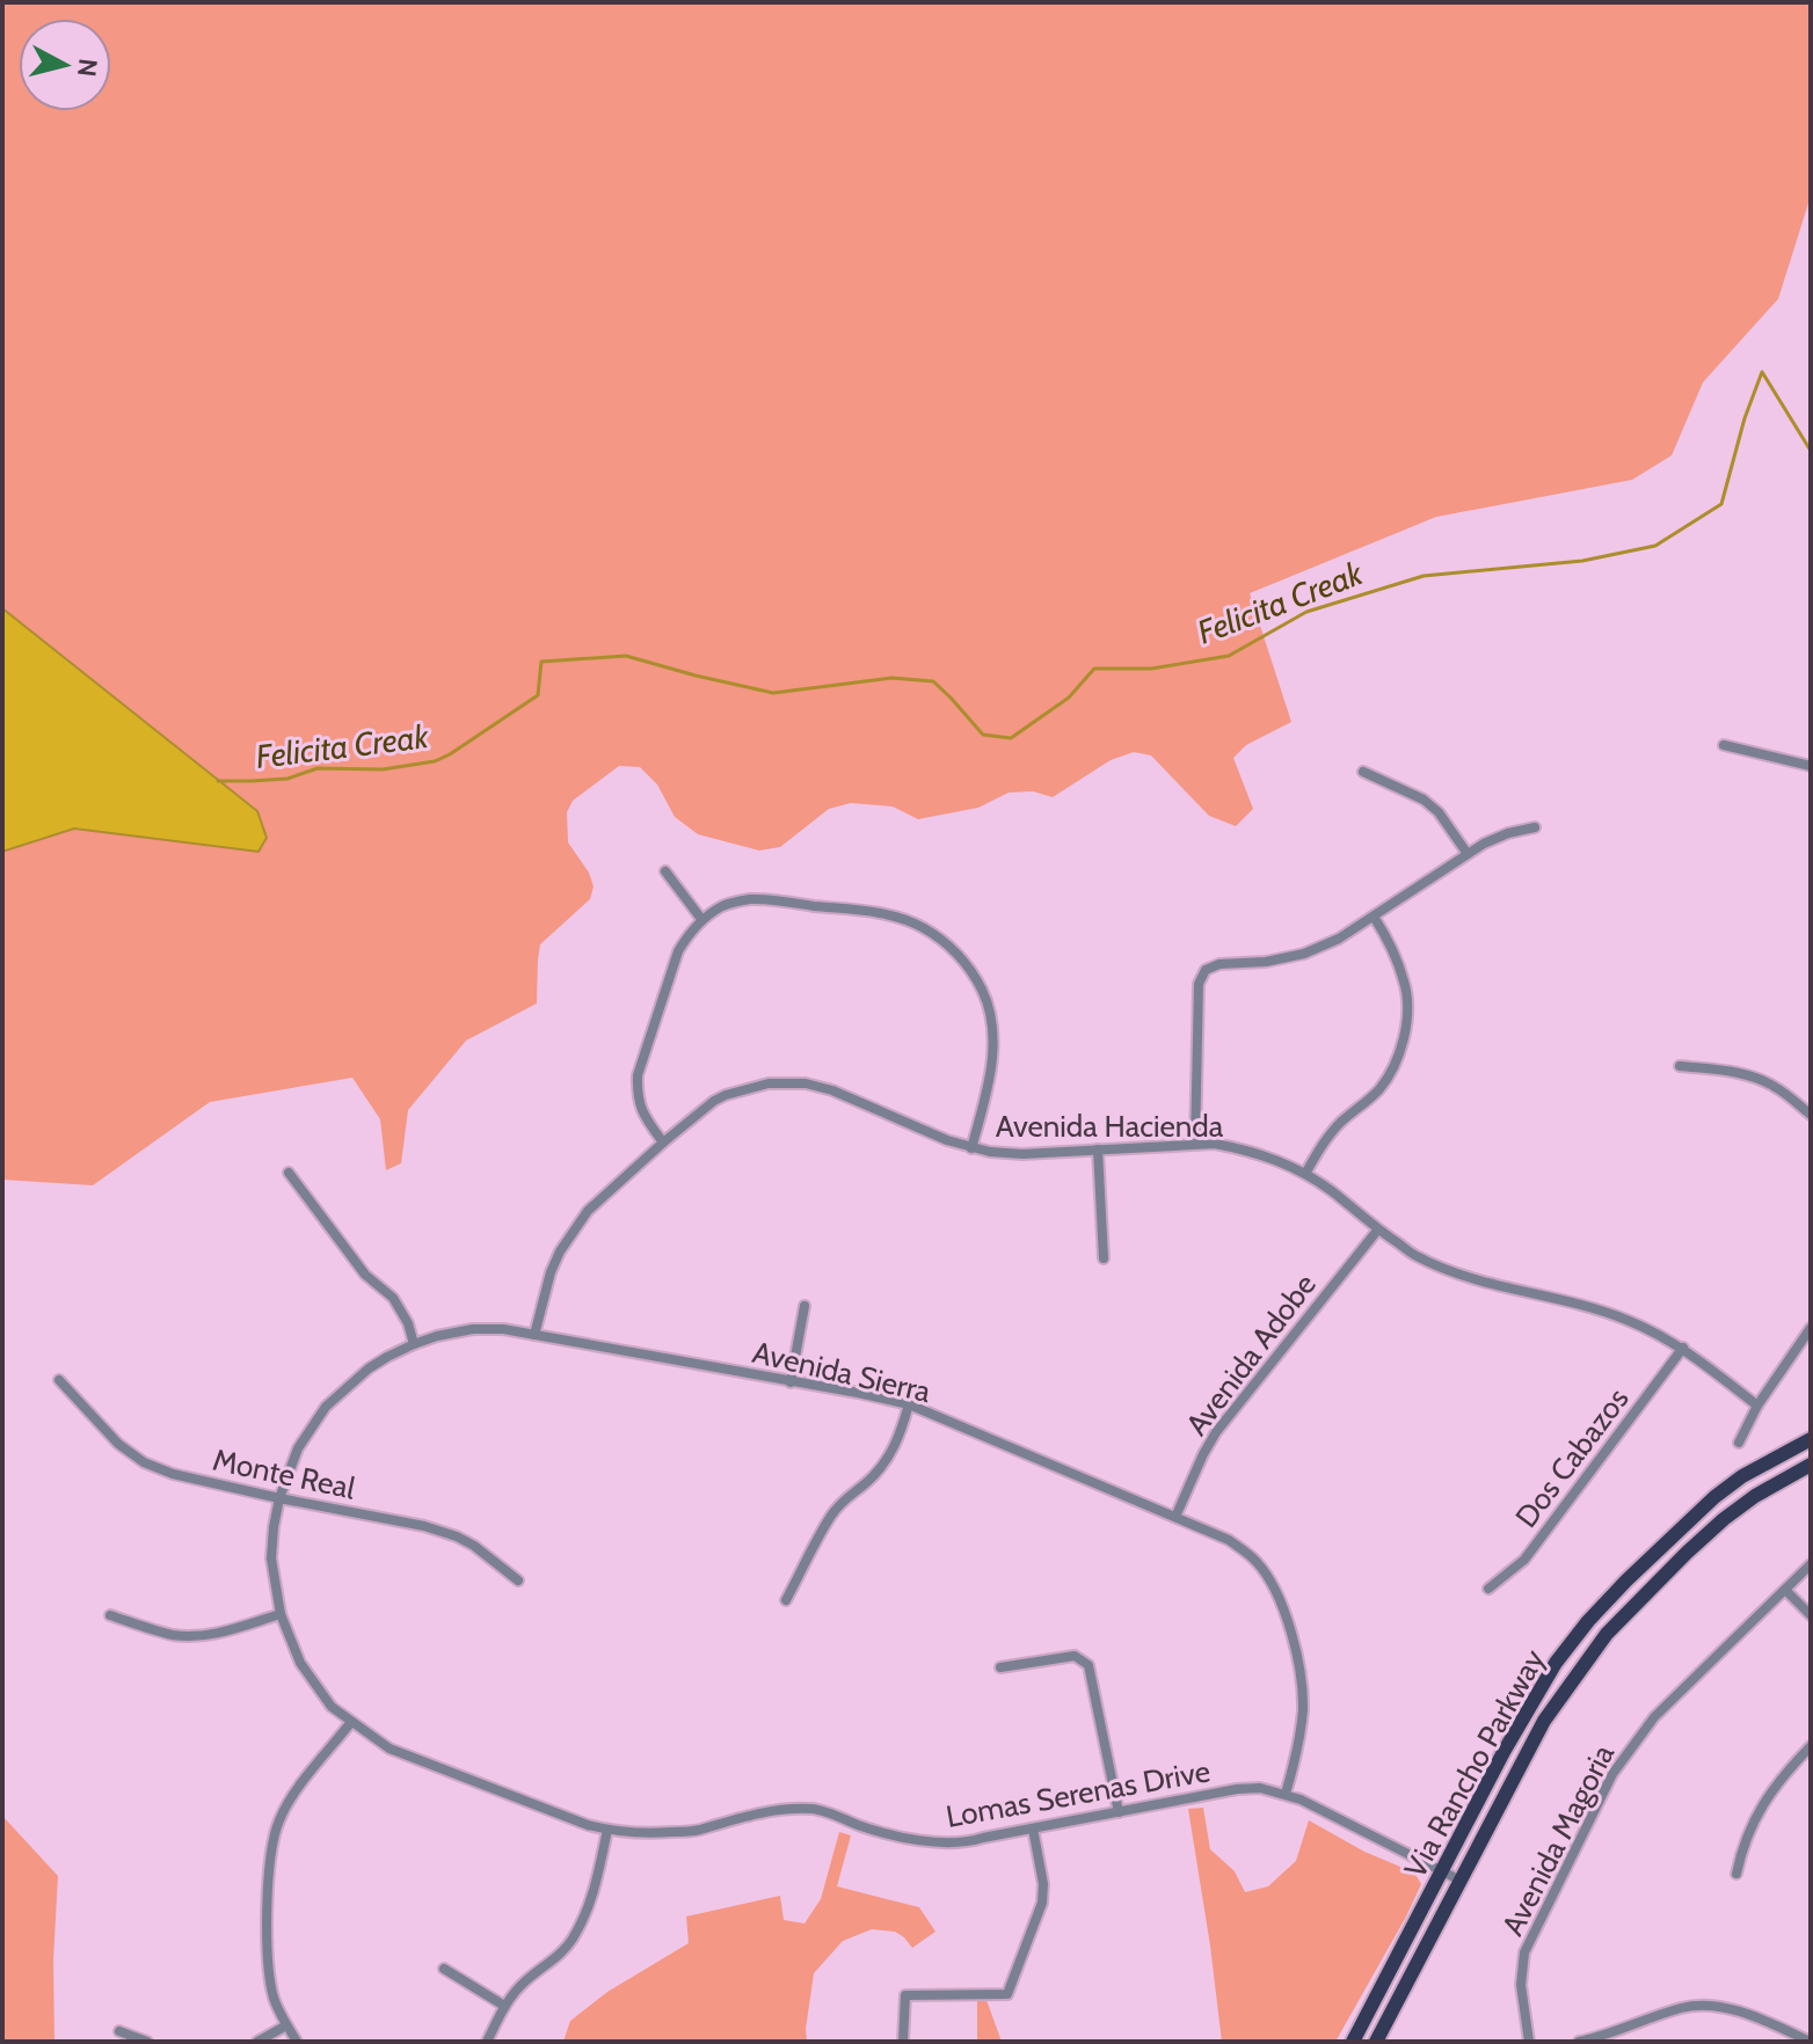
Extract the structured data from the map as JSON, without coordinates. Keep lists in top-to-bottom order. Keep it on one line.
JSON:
{"streets":{"main road":["Via Rancho Parkway"],"street":["Avenida Hacienda","Avenida Adobe","Avenida Sierra","Dos Cabazos","Monte Real","Lomas Serenas Drive","Avenida Magoria"]},"crossings":[["Avenida Hacienda","Avenida Adobe"],["Avenida Hacienda","Avenida Sierra"],["Avenida Hacienda","Dos Cabazos"],["Avenida Adobe","Avenida Sierra"],["Avenida Sierra","Monte Real"],["Avenida Sierra","Lomas Serenas Drive"],["Monte Real","Lomas Serenas Drive"],["Via Rancho Parkway","Lomas Serenas Drive"]],"water":["Felicita Creak"],"north":"right"}
